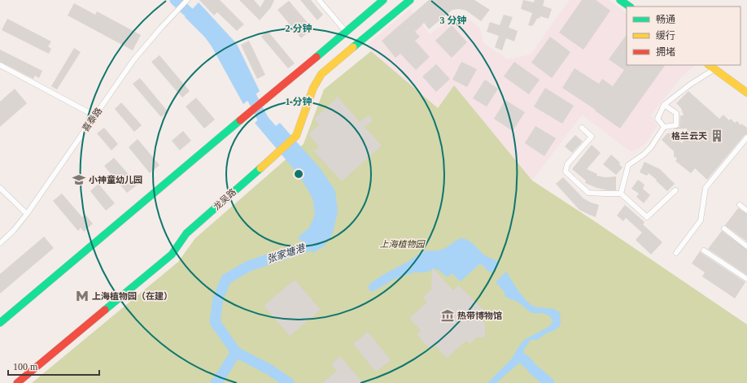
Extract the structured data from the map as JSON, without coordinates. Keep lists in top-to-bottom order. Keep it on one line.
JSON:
{"streets":{"main road":["龙吴路"],"street":["喜泰路"]},"water":["张家塘港"],"parks":["上海植物园"],"places":{"building":["格兰云天"],"school or university":["小神童幼儿园"],"metro station":["上海植物园（在建）"],"museum":["热带博物馆"]},"legend":["畅通","缓行","拥堵"],"scale_bar":"100 m","rings":["3 分钟","2 分钟","1 分钟"]}
